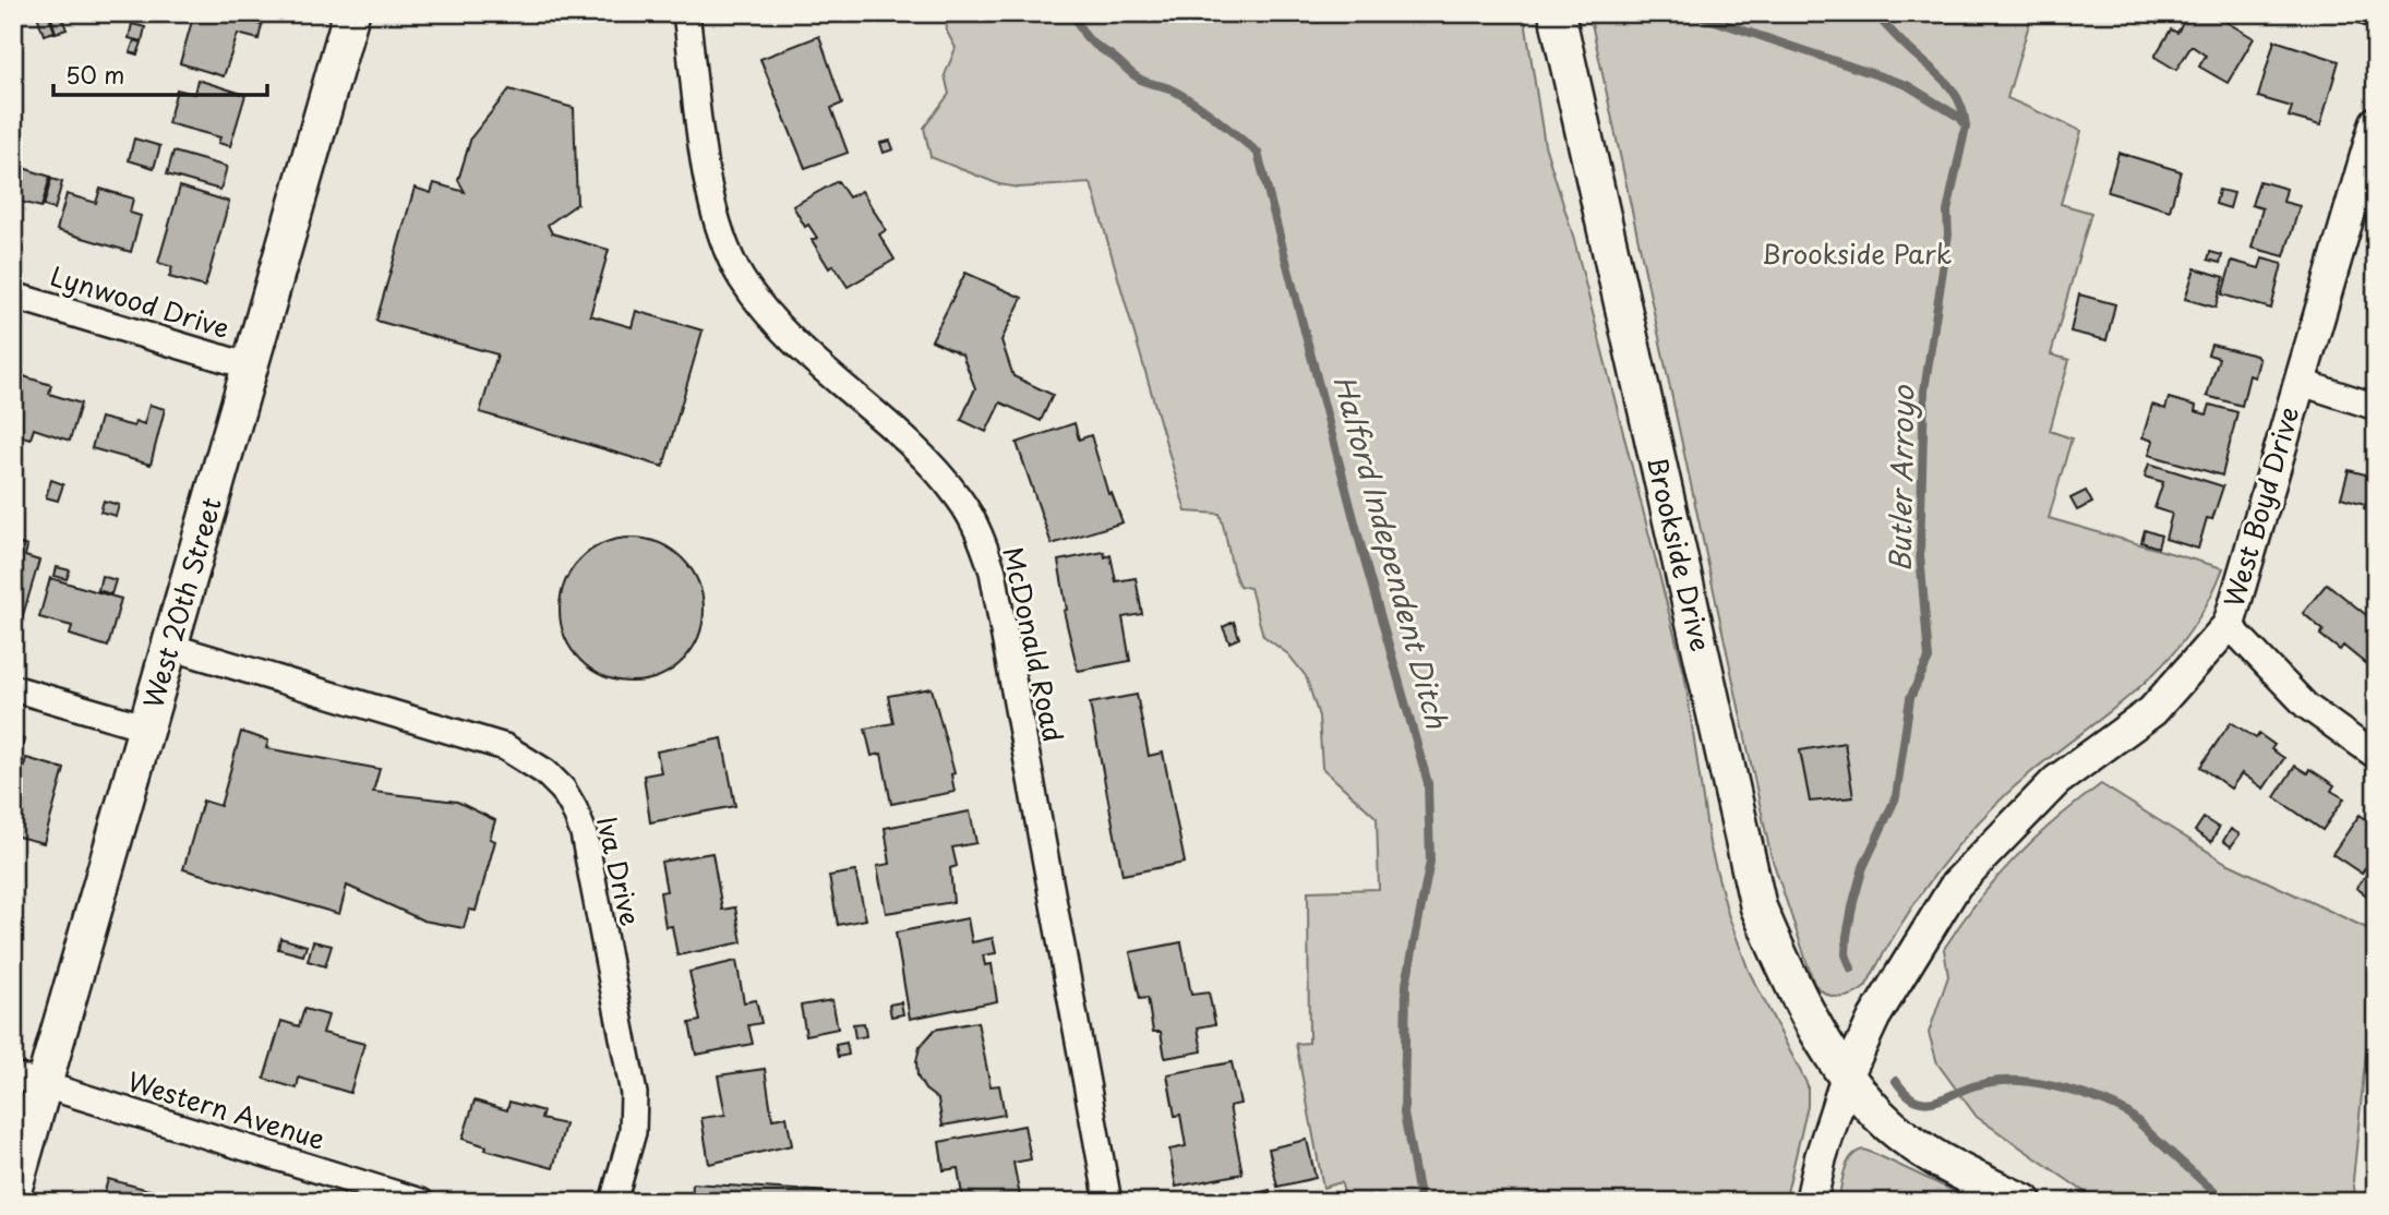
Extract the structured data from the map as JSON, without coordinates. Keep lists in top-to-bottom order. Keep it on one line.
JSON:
{"streets":{"main road":["Brookside Drive","West 20th Street"],"street":["Lynwood Drive","West Boyd Drive","McDonald Road","Iva Drive","Western Avenue"]},"crossings":[["Lynwood Drive","West 20th Street"],["West Boyd Drive","Brookside Drive"],["West 20th Street","Iva Drive"],["West 20th Street","Western Avenue"]],"water":["Butler Arroyo","Halford Independent Ditch"],"parks":["Brookside Park"],"scale_bar":"50 m"}
